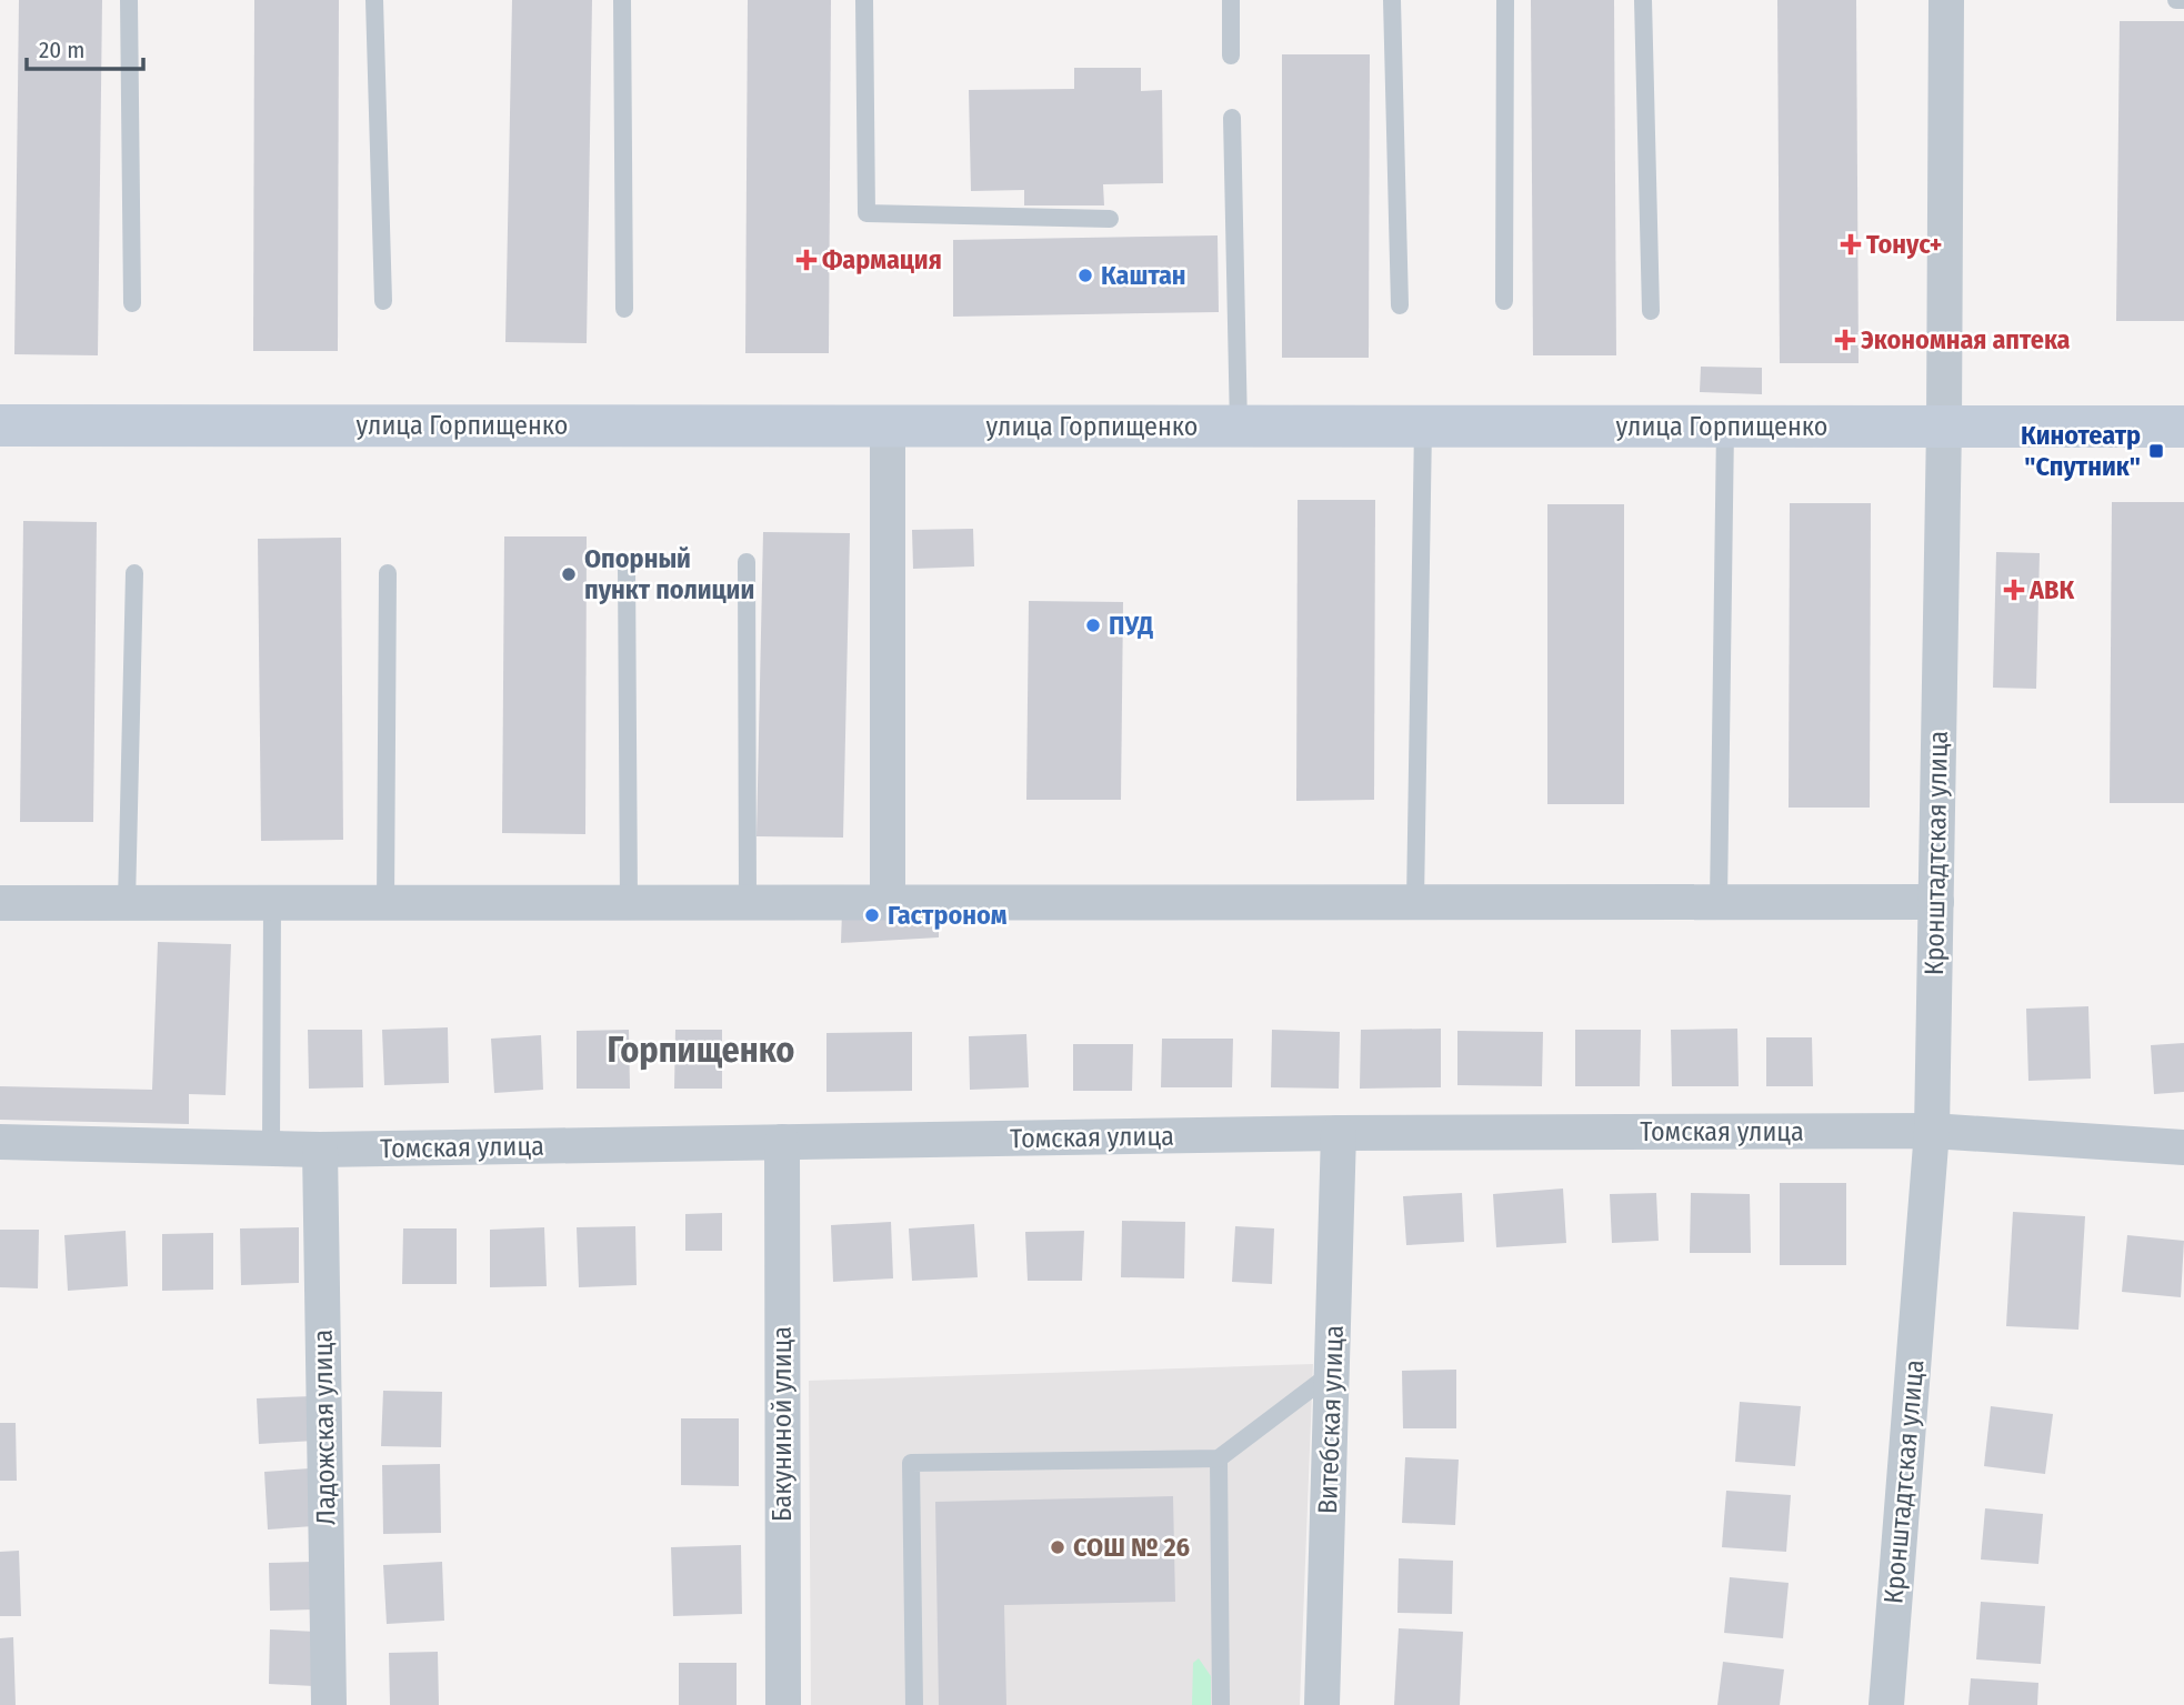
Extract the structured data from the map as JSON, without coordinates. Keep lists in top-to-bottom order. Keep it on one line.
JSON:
{"streets":{"main road":["улица Горпищенко"],"street":["Кронштадтская улица","Томская улица","Витебская улица","Бакуниной улица","Ладожская улица"]},"crossings":[["улица Горпищенко","Кронштадтская улица"],["Кронштадтская улица","Томская улица"],["Томская улица","Витебская улица"],["Томская улица","Бакуниной улица"],["Томская улица","Ладожская улица"]],"districts":["Горпищенко"],"places":{"health":["Тонус+","Фармация","Экономная аптека","АВК"],"other":["Каштан","Опорный пункт полиции","ПУД","Гастроном","СОШ № 26"],"transit":["Кинотеатр \"Спутник\""]},"scale_bar":"20 m"}
